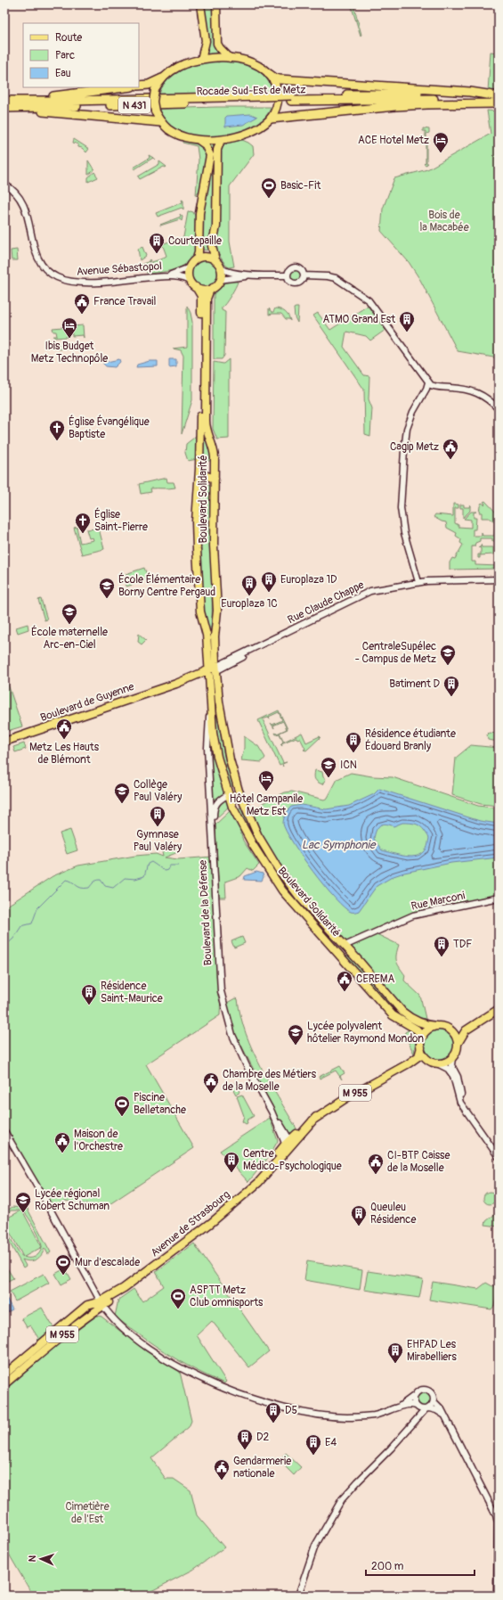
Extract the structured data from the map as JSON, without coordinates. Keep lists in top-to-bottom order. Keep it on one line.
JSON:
{"streets":{"highway":["Rocade Sud-Est de Metz","N 431"],"main road":["Boulevard Solidarité","Boulevard de Guyenne","M 955","Avenue de Strasbourg"],"street":["Avenue Sébastopol","Rue Claude Chappe","Rue Marconi","Boulevard de la Défense"]},"crossings":[["Avenue Sébastopol","Boulevard Solidarité"],["Boulevard Solidarité","Rue Claude Chappe"],["Boulevard Solidarité","Boulevard de Guyenne"],["Boulevard Solidarité","Rue Marconi"],["Boulevard Solidarité","Boulevard de la Défense"],["Boulevard Solidarité","Avenue de Strasbourg"],["Rue Claude Chappe","Boulevard de Guyenne"],["Boulevard de la Défense","Avenue de Strasbourg"]],"water":["Lac Symphonie"],"parks":["Bois de la Macabée","Cimetière de l'Est"],"places":{"hotel":["ACE Hotel Metz","Ibis Budget Metz Technopôle","Hôtel Campanile Metz Est"],"sports":["Basic-Fit","Piscine Belletanche","Mur d'escalade","ASPTT Metz Club omnisports"],"building":["Courtepaille","ATMO Grand Est","Europlaza 1D","Europlaza 1C","Batiment D","Résidence étudiante Édouard Branly","Gymnase Paul Valéry","TDF","Résidence Saint-Maurice","Centre Médico-Psychologique","Queuleu Résidence","EHPAD Les Mirabelliers","D5","D2","E4"],"public building":["France Travail","Cagip Metz","Metz Les Hauts de Blémont","CEREMA","Chambre des Métiers de la Moselle","Maison de l'Orchestre","CI-BTP Caisse de la Moselle","Gendarmerie nationale"],"church":["Église Évangélique Baptiste","Église Saint-Pierre"],"school or university":["École Élémentaire Borny Centre Pergaud","École maternelle Arc-en-Ciel","CentraleSupélec - Campus de Metz","ICN","Collège Paul Valéry","Lycée polyvalent hôtelier Raymond Mondon","Lycée régional Robert Schuman"]},"legend":["Route","Parc","Eau"],"scale_bar":"200 m","north":"left"}
